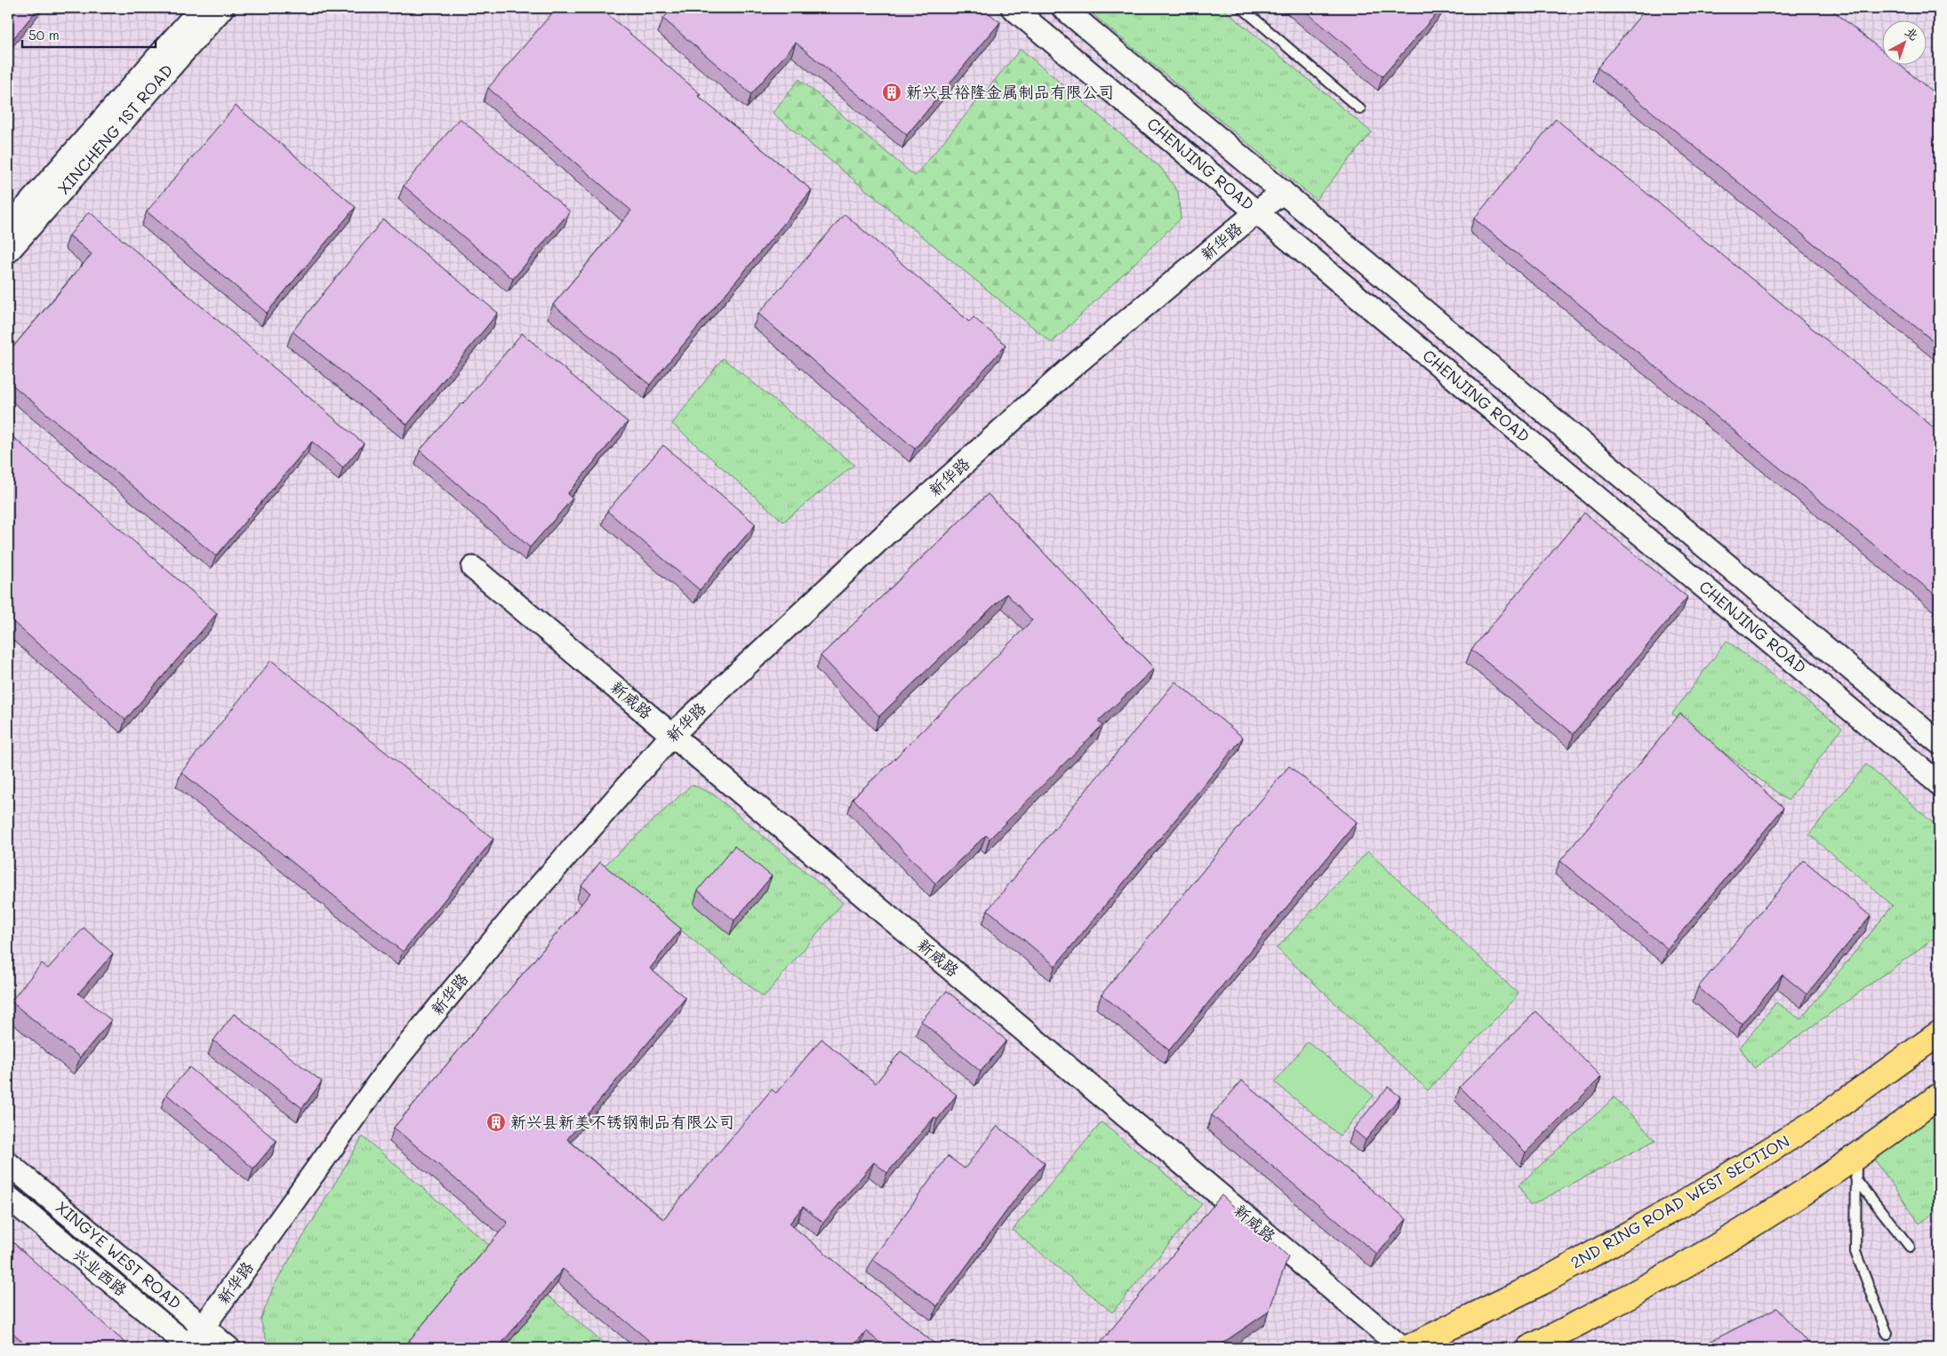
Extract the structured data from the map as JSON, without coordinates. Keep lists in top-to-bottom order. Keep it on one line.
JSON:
{"streets":{"main road":["2ND RING ROAD WEST SECTION"],"street":["XINCHENG 1ST ROAD","CHENJING ROAD","新华路","新威路","XINGYE WEST ROAD","兴业西路"]},"crossings":[["CHENJING ROAD","新华路"],["新华路","新威路"],["新华路","XINGYE WEST ROAD"],["新华路","兴业西路"]],"places":{"building":["新兴县裕隆金属制品有限公司","新兴县新美不锈钢制品有限公司"]},"scale_bar":"50 m","north":"top right"}
